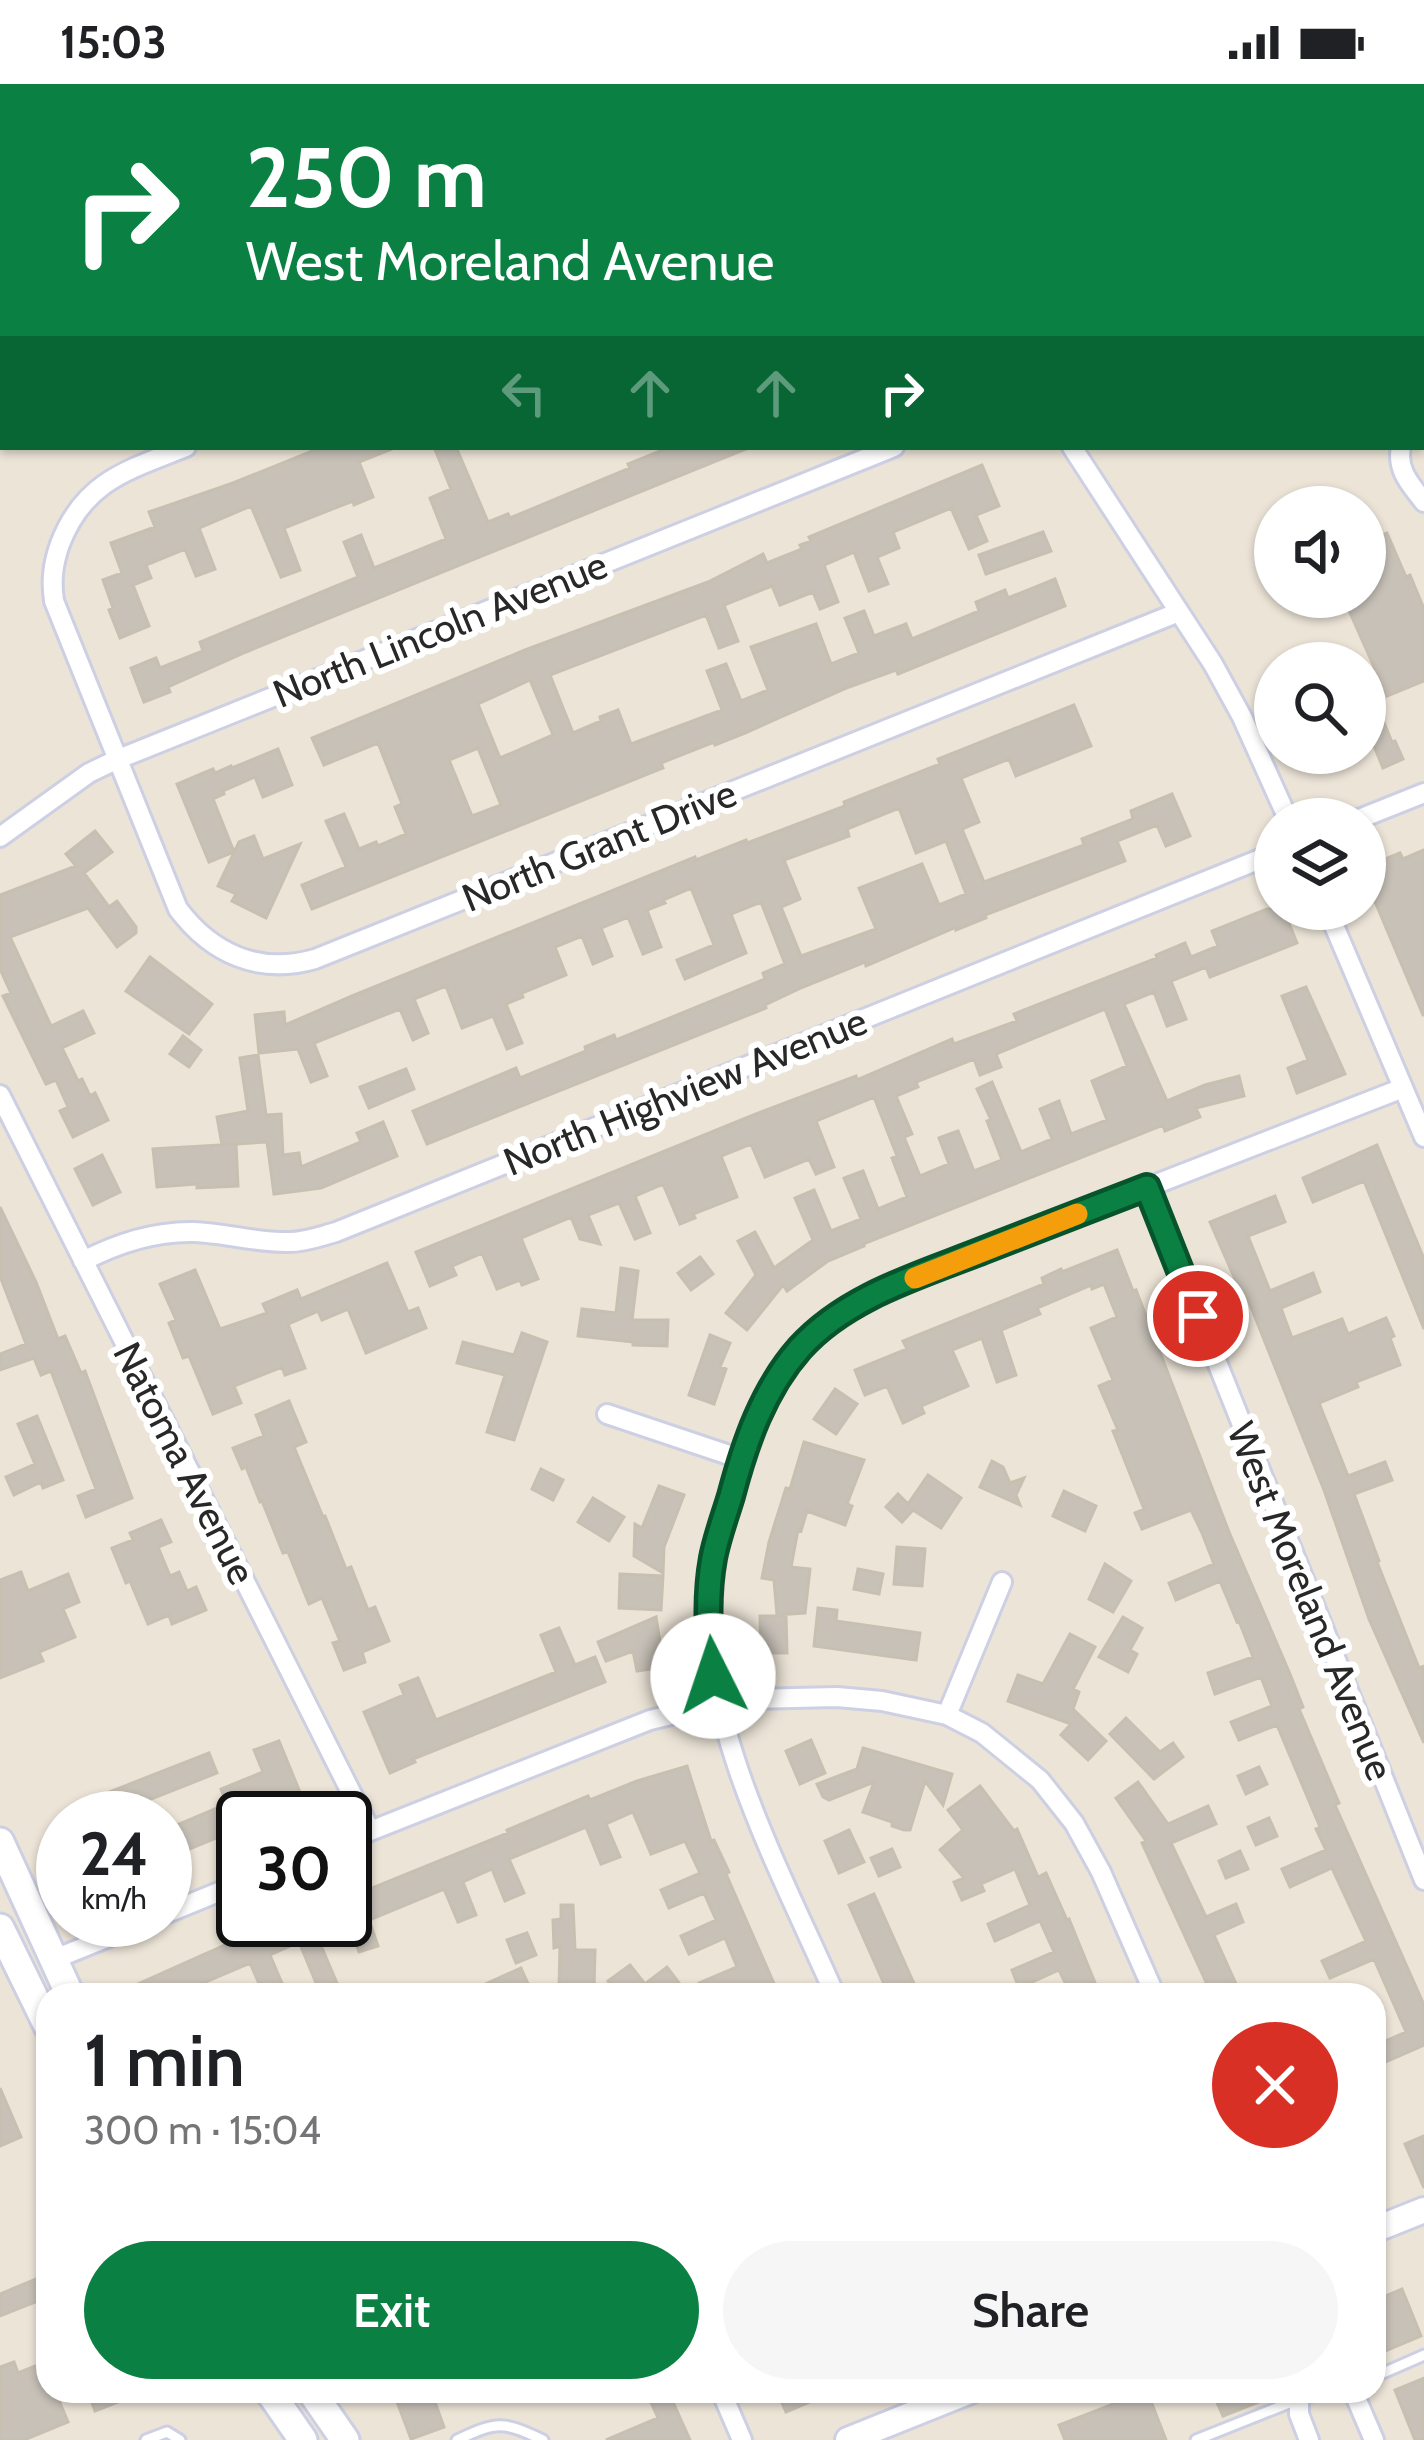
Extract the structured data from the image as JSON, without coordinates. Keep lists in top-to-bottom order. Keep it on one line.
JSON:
{"streets":{"street":["North Lincoln Avenue","North Grant Drive","North Highview Avenue","Natoma Avenue","West Moreland Avenue"]},"crossings":[["North Lincoln Avenue","North Grant Drive"],["North Highview Avenue","Natoma Avenue"]],"page":{"status":"15:03","turn":["250 m","West Moreland Avenue"],"speed":"24 km/h","limit":"30","heading":["1 min","300 m · 15:04"],"buttons":["Exit","Share"]}}
